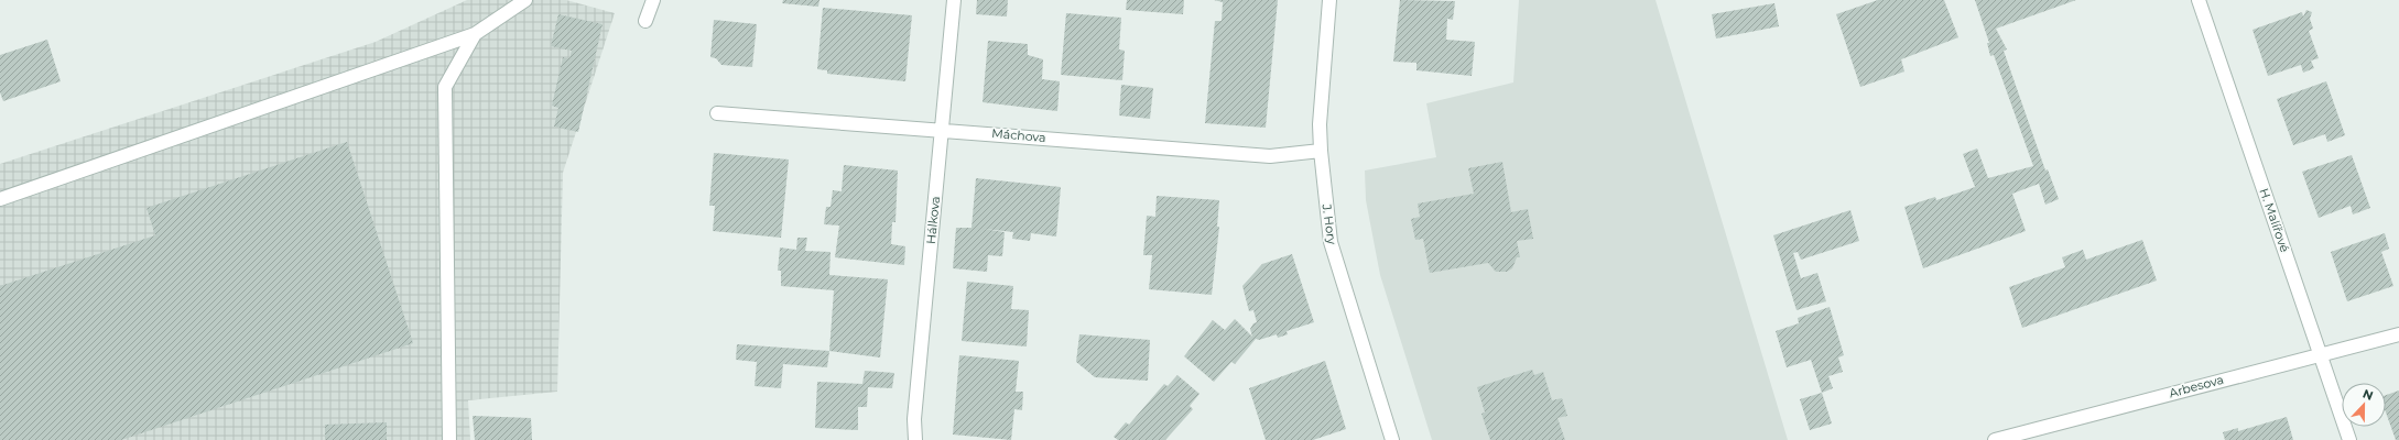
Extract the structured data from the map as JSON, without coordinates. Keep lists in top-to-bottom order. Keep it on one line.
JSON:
{"streets":{"street":["Máchova","Hálkova","H. Malířové","J. Hory","Arbesova"]},"crossings":[["Máchova","Hálkova"],["Máchova","J. Hory"],["H. Malířové","Arbesova"]],"north":"top"}
